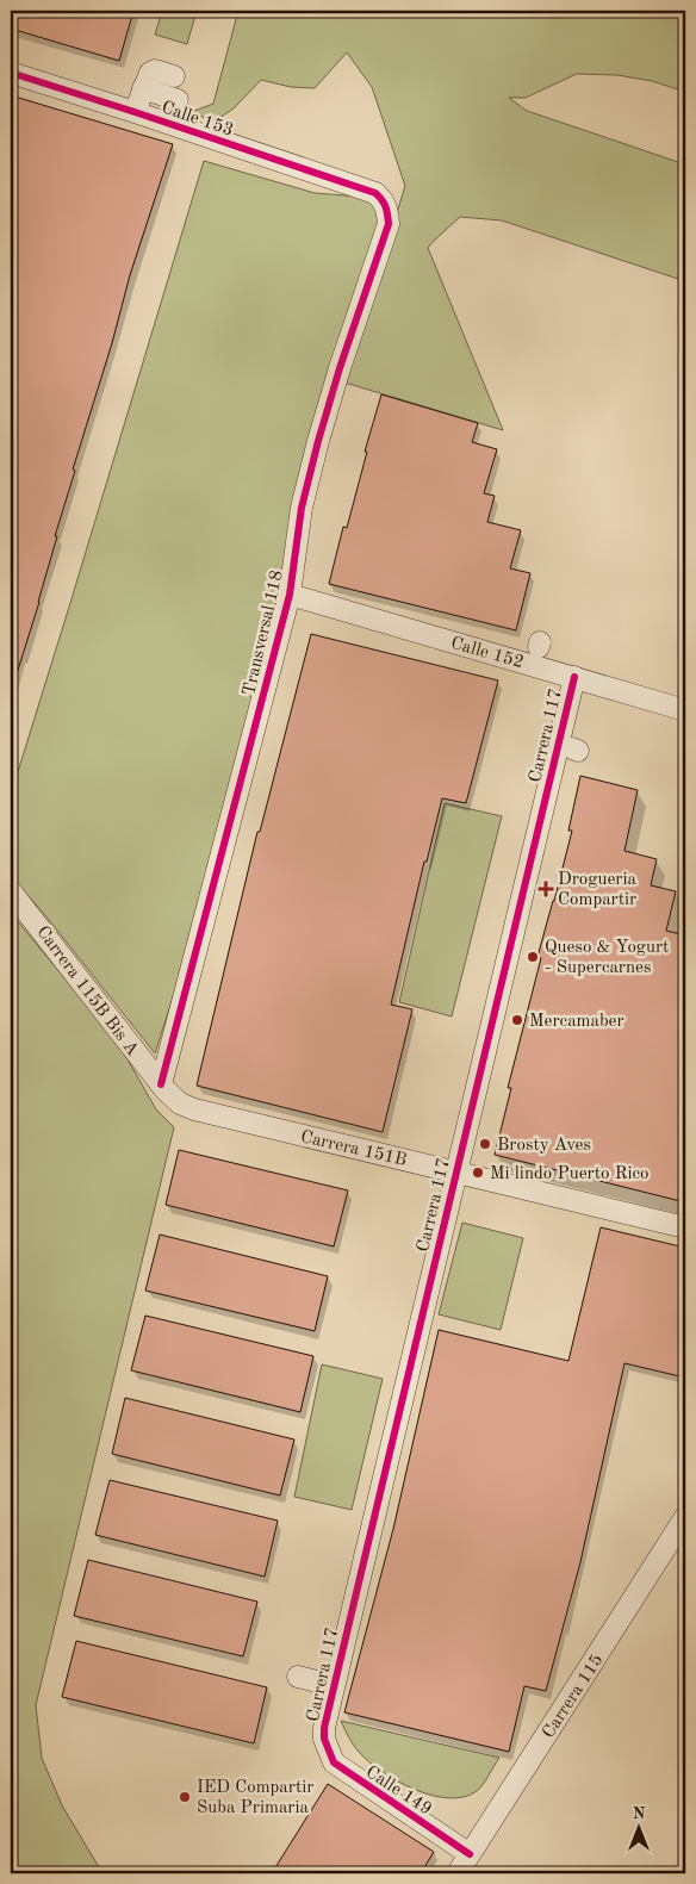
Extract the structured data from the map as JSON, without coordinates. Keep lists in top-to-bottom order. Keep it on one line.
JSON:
{"streets":{"street":["Calle 153","Transversal 118","Calle 152","Carrera 117","Carrera 115B Bis A","Carrera 151B","Carrera 115","Calle 149"]},"crossings":[["Calle 153","Transversal 118"],["Transversal 118","Calle 152"],["Transversal 118","Carrera 115B Bis A"],["Transversal 118","Carrera 151B"],["Calle 152","Carrera 117"],["Carrera 117","Carrera 151B"],["Carrera 117","Calle 149"],["Carrera 115B Bis A","Carrera 151B"],["Carrera 115","Calle 149"]],"places":{"health":["Drogueria Compartir"],"other":["Queso & Yogurt - Supercarnes","Mercamaber","Brosty Aves","Mi lindo Puerto Rico","IED Compartir Suba Primaria"]},"north":"top"}
